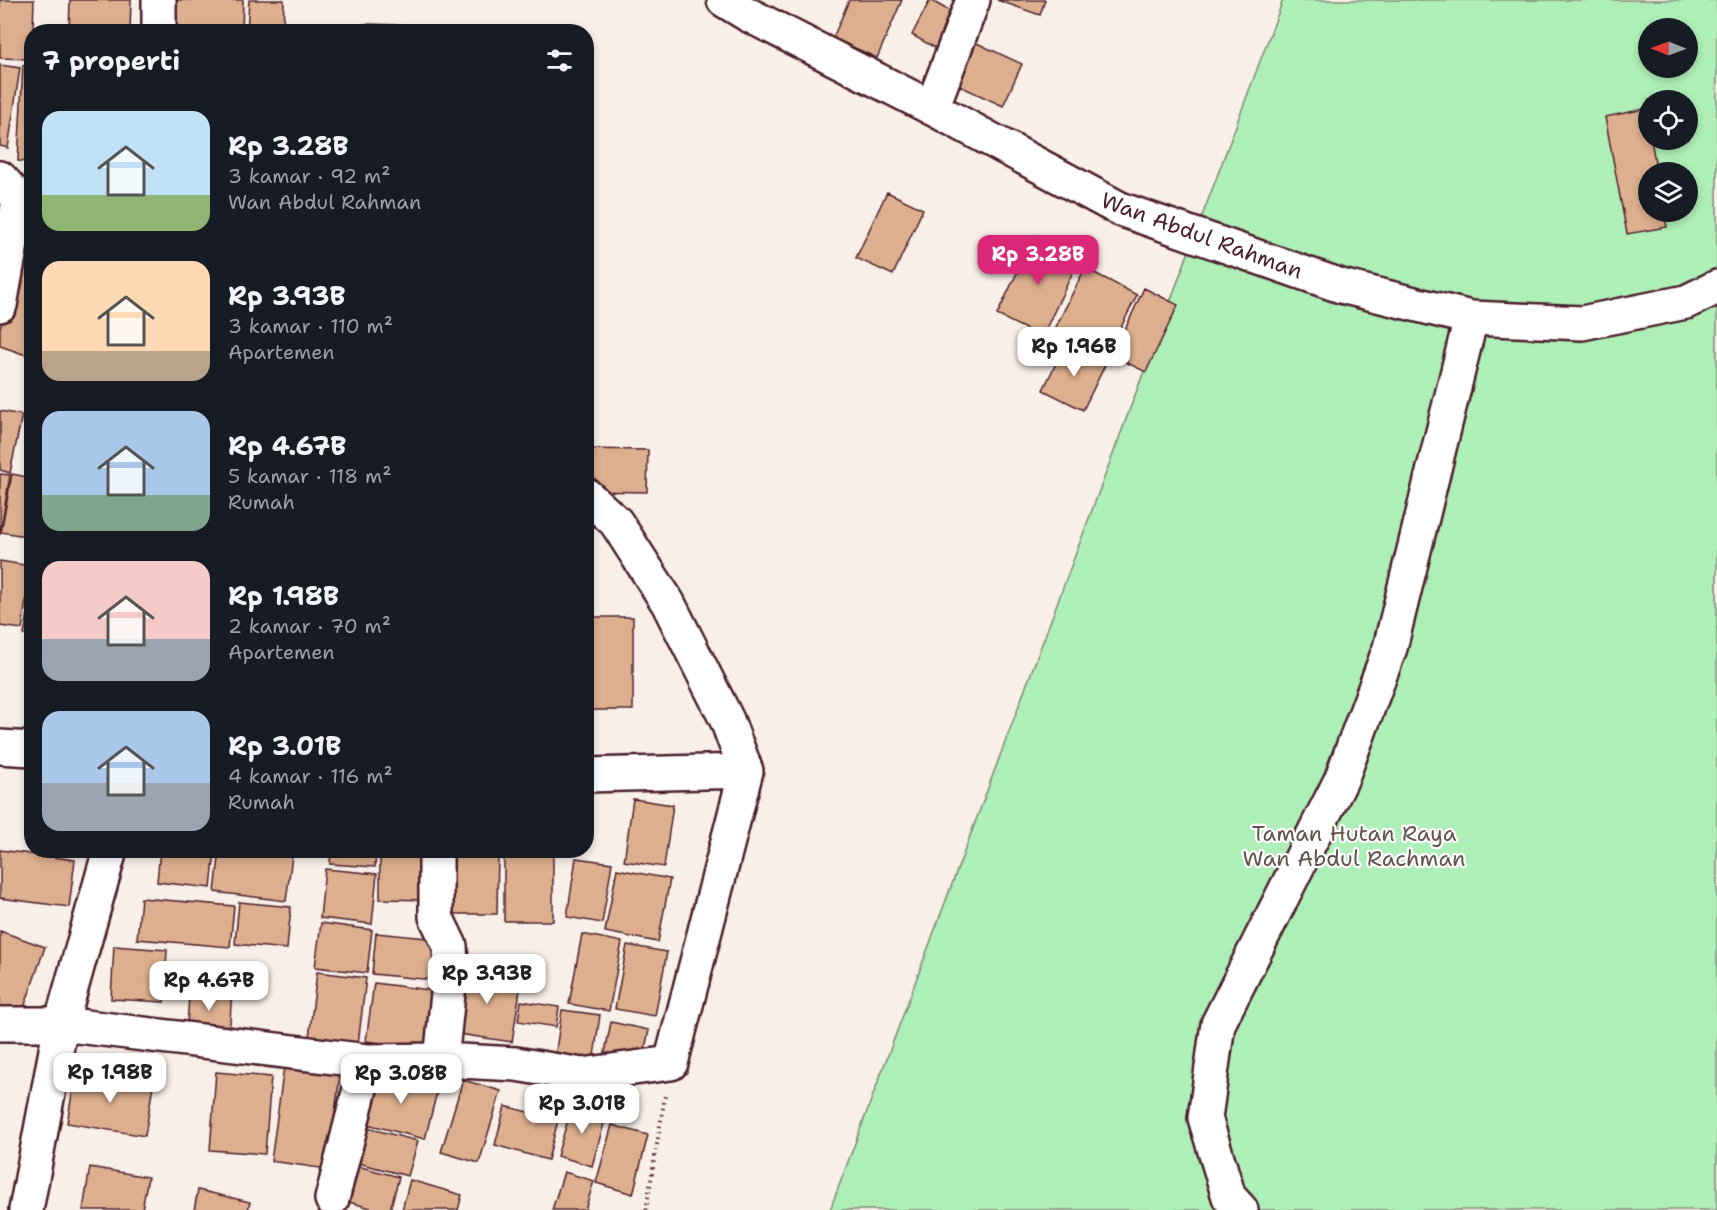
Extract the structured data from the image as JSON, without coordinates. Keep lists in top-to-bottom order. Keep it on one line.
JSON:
{"streets":{"street":["Wan Abdul Rahman"]},"parks":["Taman Hutan Raya Wan Abdul Rachman"],"north":"left","page":{"heading":"7 properti","list":[{"name":"Rp 3.28B","note":"3 kamar · 92 m² · Wan Abdul Rahman"},{"name":"Rp 3.93B","note":"3 kamar · 110 m² · Apartemen"},{"name":"Rp 4.67B","note":"5 kamar · 118 m² · Rumah"},{"name":"Rp 1.98B","note":"2 kamar · 70 m² · Apartemen"},{"name":"Rp 3.01B","note":"4 kamar · 116 m² · Rumah"}],"price":["Rp 3.28B","Rp 1.96B","Rp 3.93B","Rp 4.67B","Rp 1.98B","Rp 3.08B","Rp 3.01B"]}}
